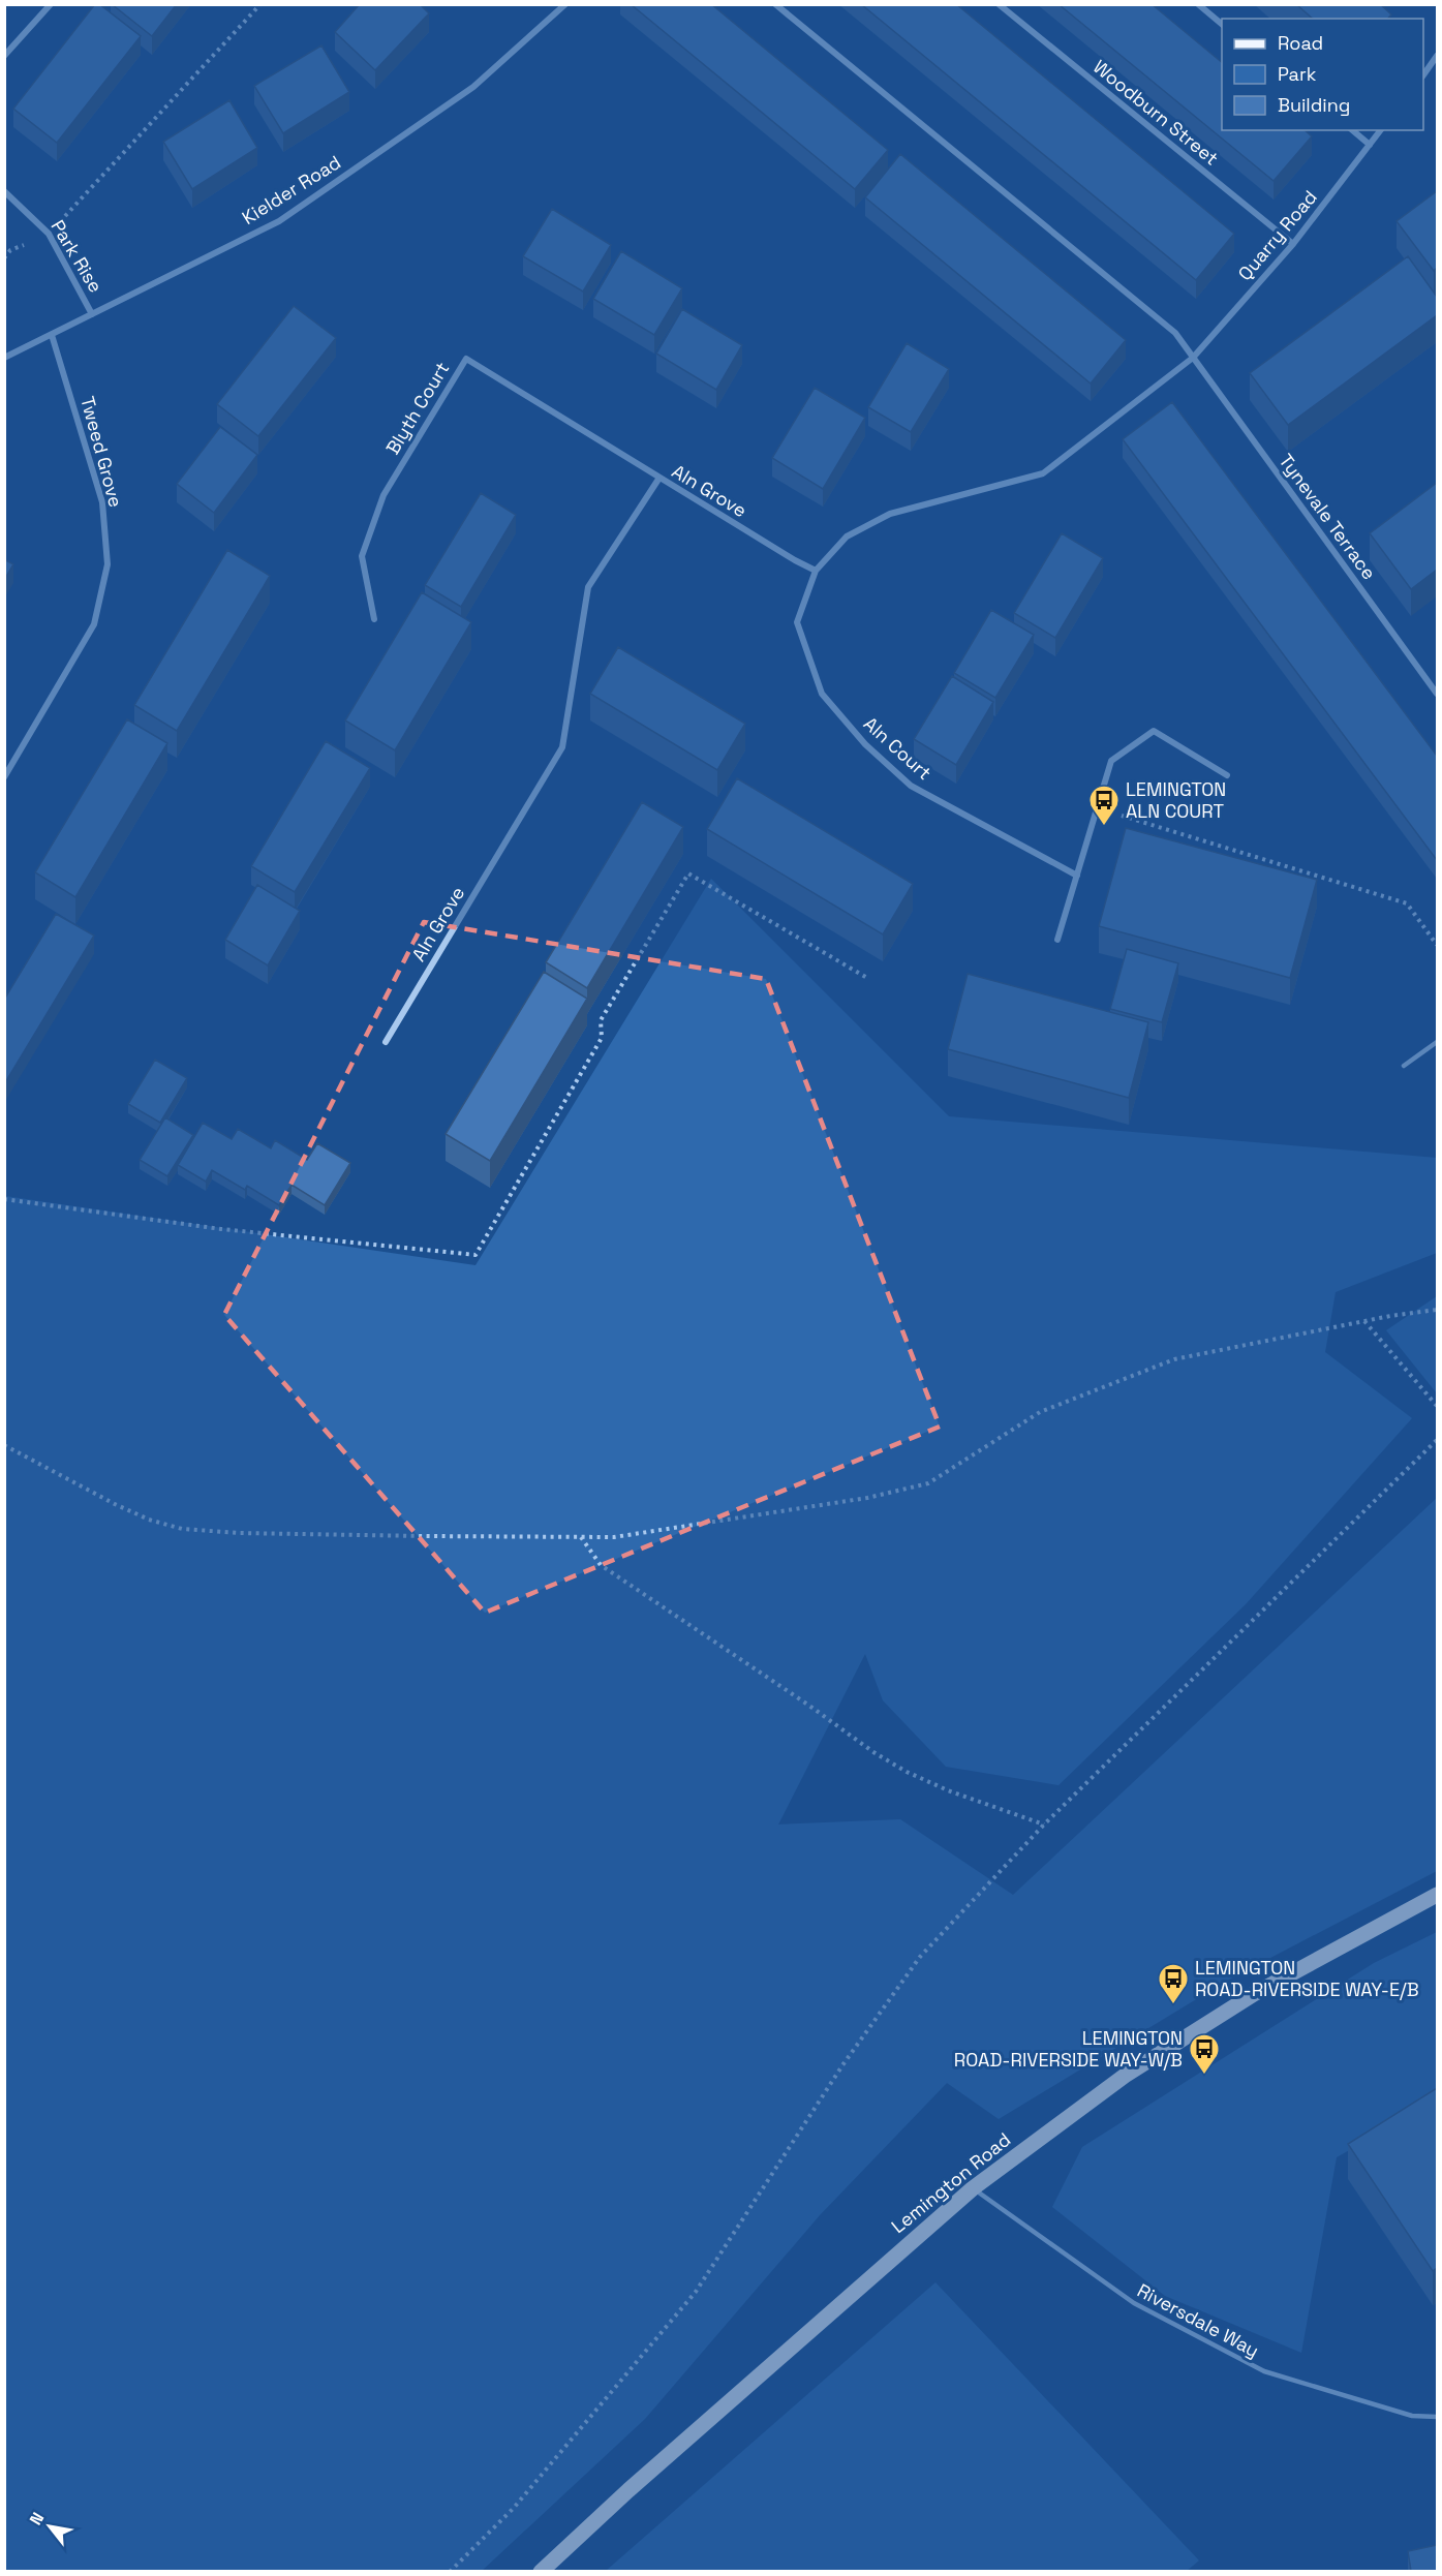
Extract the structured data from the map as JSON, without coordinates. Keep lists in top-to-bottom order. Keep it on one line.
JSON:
{"streets":{"main road":["Lemington Road"],"street":["Woodburn Street","Kielder Road","Quarry Road","Park Rise","Blyth Court","Tweed Grove","Aln Grove","Tynevale Terrace","Aln Court"],"lane":["Riversdale Way"]},"crossings":[["Woodburn Street","Quarry Road"],["Kielder Road","Park Rise"],["Kielder Road","Tweed Grove"],["Quarry Road","Tynevale Terrace"],["Blyth Court","Aln Grove"],["Aln Grove","Aln Court"],["Lemington Road","Riversdale Way"]],"places":{"bus stop":["LEMINGTON ALN COURT","LEMINGTON ROAD-RIVERSIDE WAY-E/B","LEMINGTON ROAD-RIVERSIDE WAY-W/B"]},"legend":["Road","Park","Building"],"north":"top left"}
